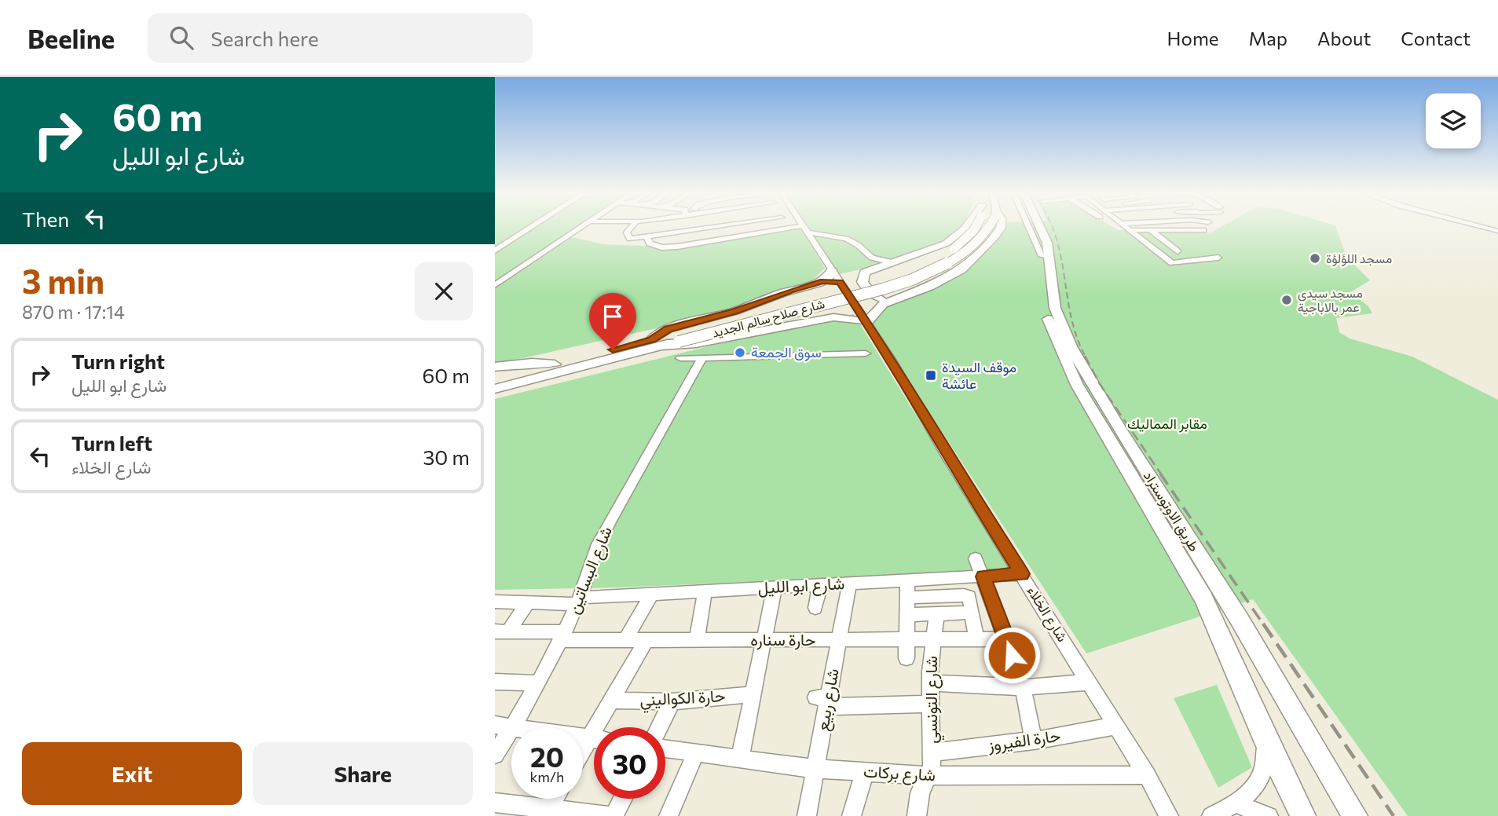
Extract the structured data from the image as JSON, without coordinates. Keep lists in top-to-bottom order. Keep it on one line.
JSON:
{"streets":{"highway":["شارع صلاح سالم الجديد","طريق الاوتوستراد"],"street":["شارع البساتين","شارع ابو الليل","شارع الخلاء","حارة سناره","حارة الكواليني","شارع ربيع","شارع التونسي","حارة الفيروز","شارع بركات"]},"crossings":[["شارع البساتين","شارع ابو الليل"],["شارع البساتين","حارة سناره"],["شارع ابو الليل","شارع الخلاء"],["شارع ابو الليل","شارع ربيع"],["شارع الخلاء","حارة الفيروز"],["شارع الخلاء","شارع بركات"],["حارة سناره","شارع ربيع"],["حارة سناره","شارع التونسي"],["شارع ربيع","شارع بركات"],["شارع التونسي","حارة الفيروز"],["شارع التونسي","شارع بركات"]],"parks":["مقابر المماليك"],"places":{"other":["مسجد اللؤلؤة","مسجد سيدى عمر بالاباجية","سوق الجمعة"],"transit":["موقف السيدة عائشة"]},"page":{"header":"Beeline","search":"Search here","nav":["Home","Map","About","Contact"],"turn":["60 m","شارع ابو الليل"],"then":"Then","heading":["3 min","870 m · 17:14"],"list":[{"name":"Turn right","note":"شارع ابو الليل","value":"60 m"},{"name":"Turn left","note":"شارع الخلاء","value":"30 m"}],"speed":"20 km/h","limit":"30","buttons":["Exit","Share"]}}
